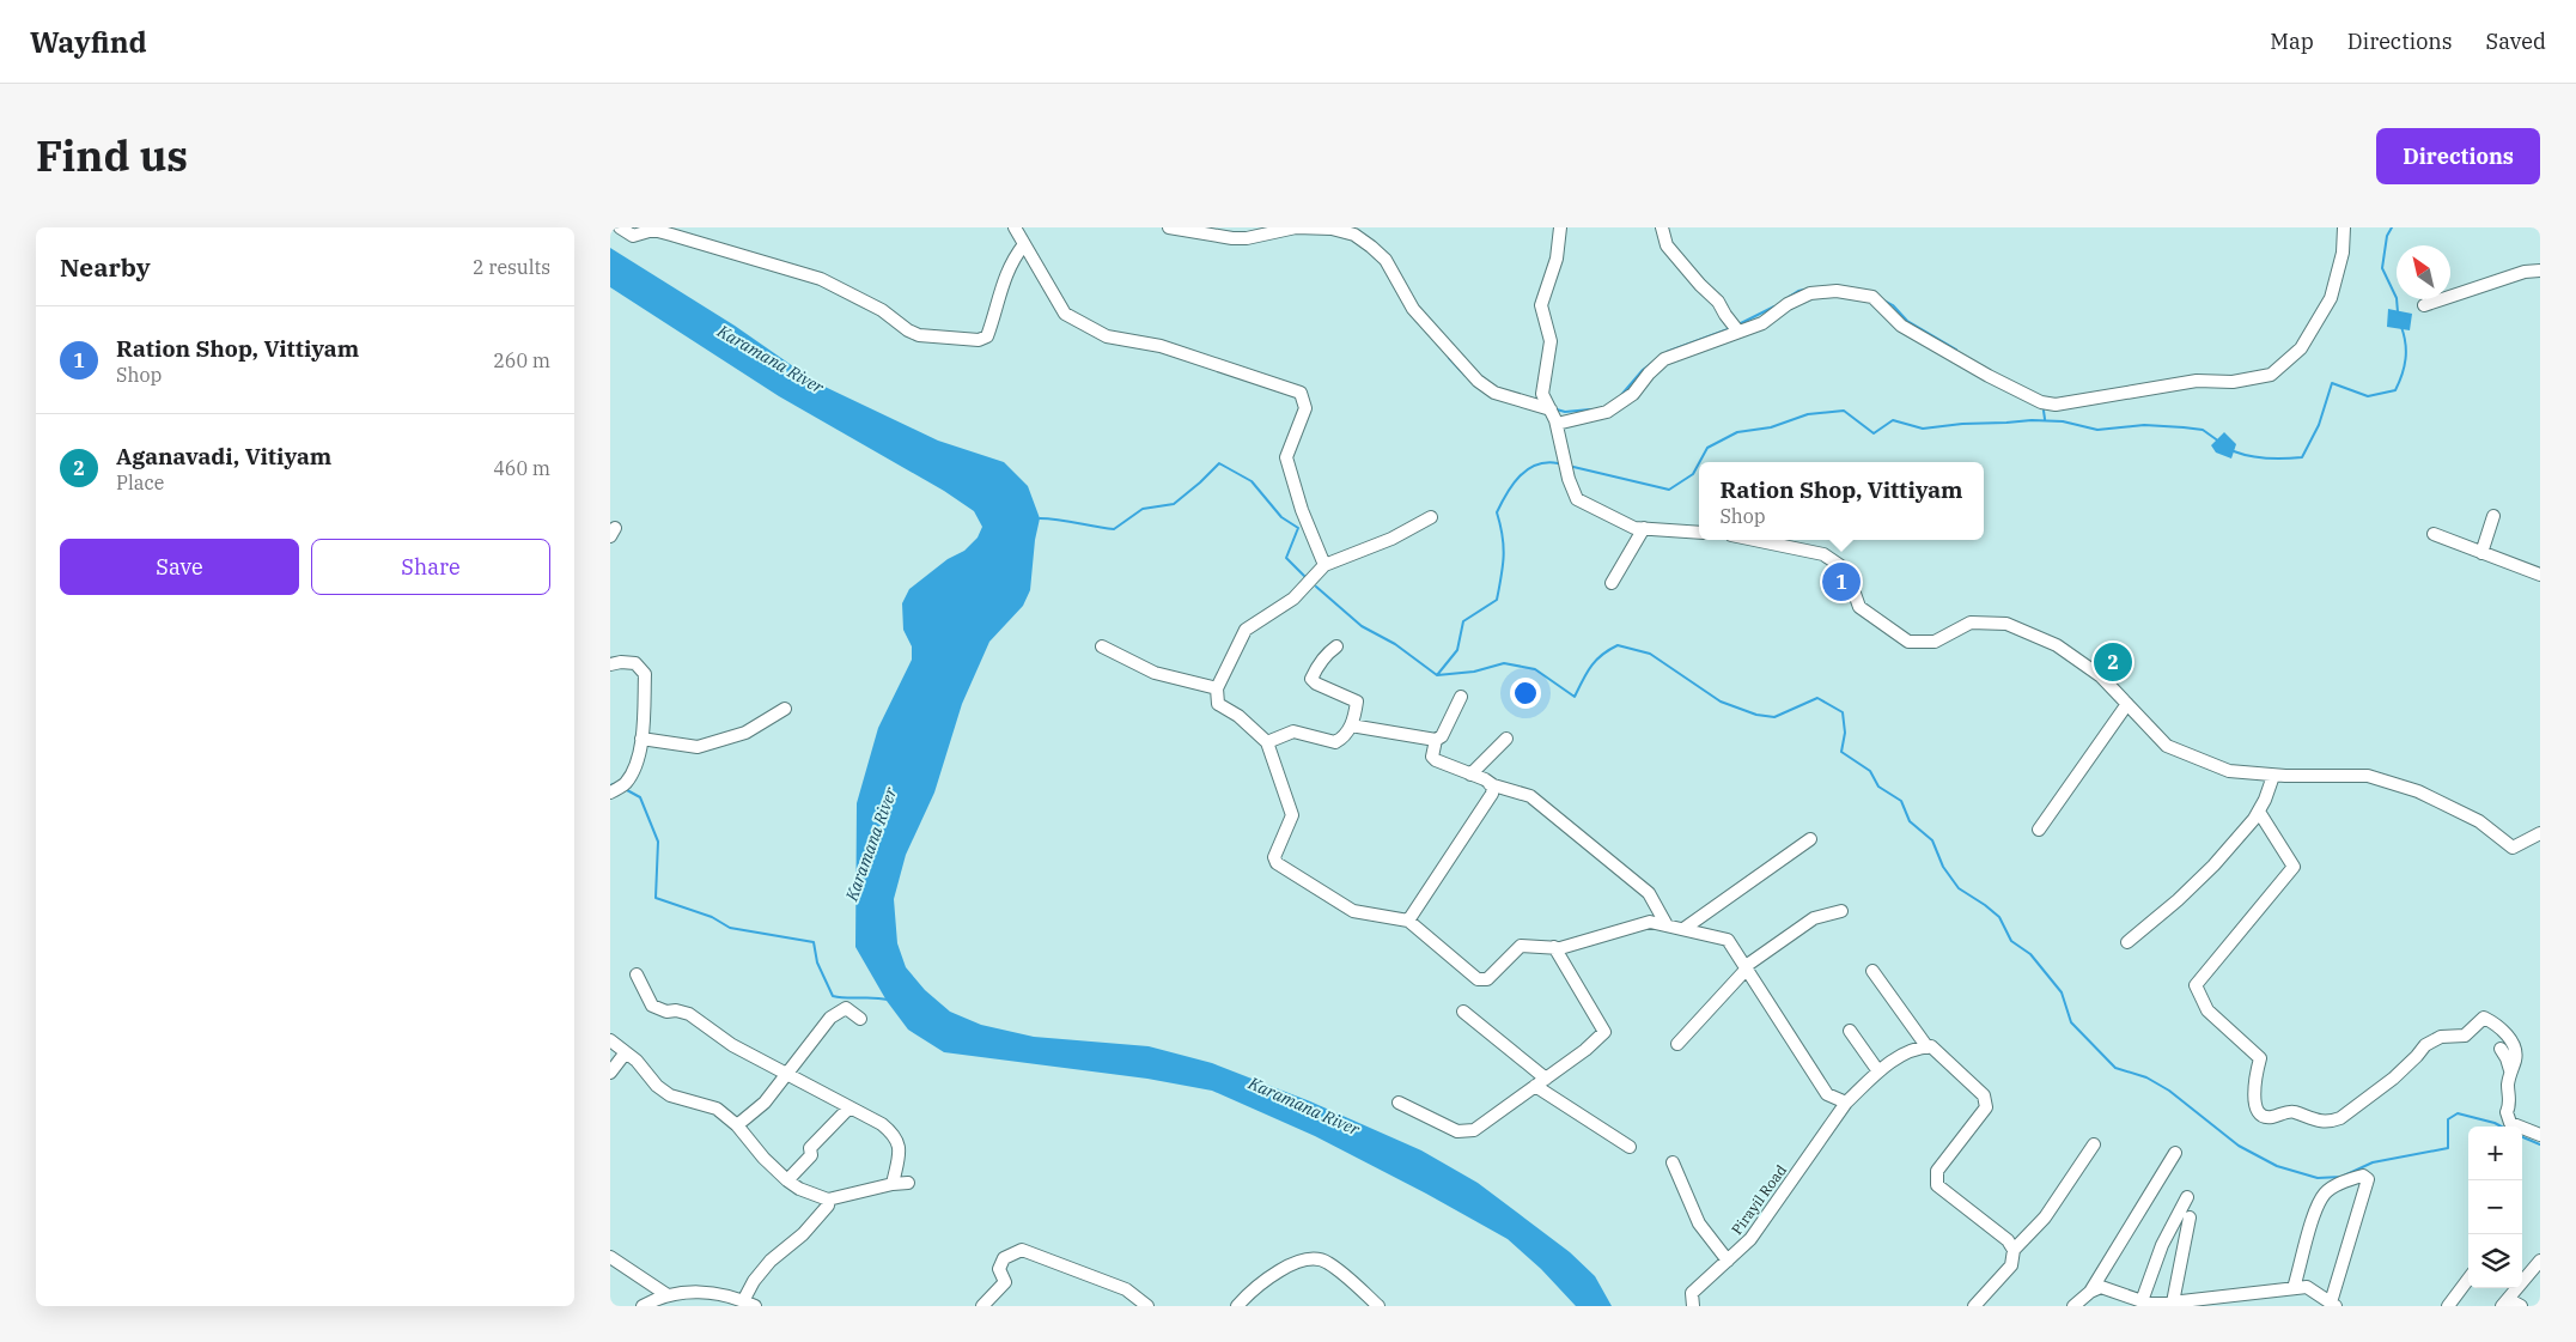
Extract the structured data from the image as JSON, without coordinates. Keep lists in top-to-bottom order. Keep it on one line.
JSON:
{"streets":{"street":["Pirayil Road"]},"water":["Karamana River"],"north":"top left","page":{"header":"Wayfind","nav":["Map","Directions","Saved"],"title":"Find us","buttons":["Directions",["Save","Share"]],"heading":["Nearby","2 results"],"list":[{"mark":"1","name":"Ration Shop, Vittiyam","note":"Shop","value":"260 m"},{"mark":"2","name":"Aganavadi, Vitiyam","note":"Place","value":"460 m"}],"popup":["Ration Shop, Vittiyam","Shop"],"pins":["1","2"],"map_buttons":["+","−"]}}
